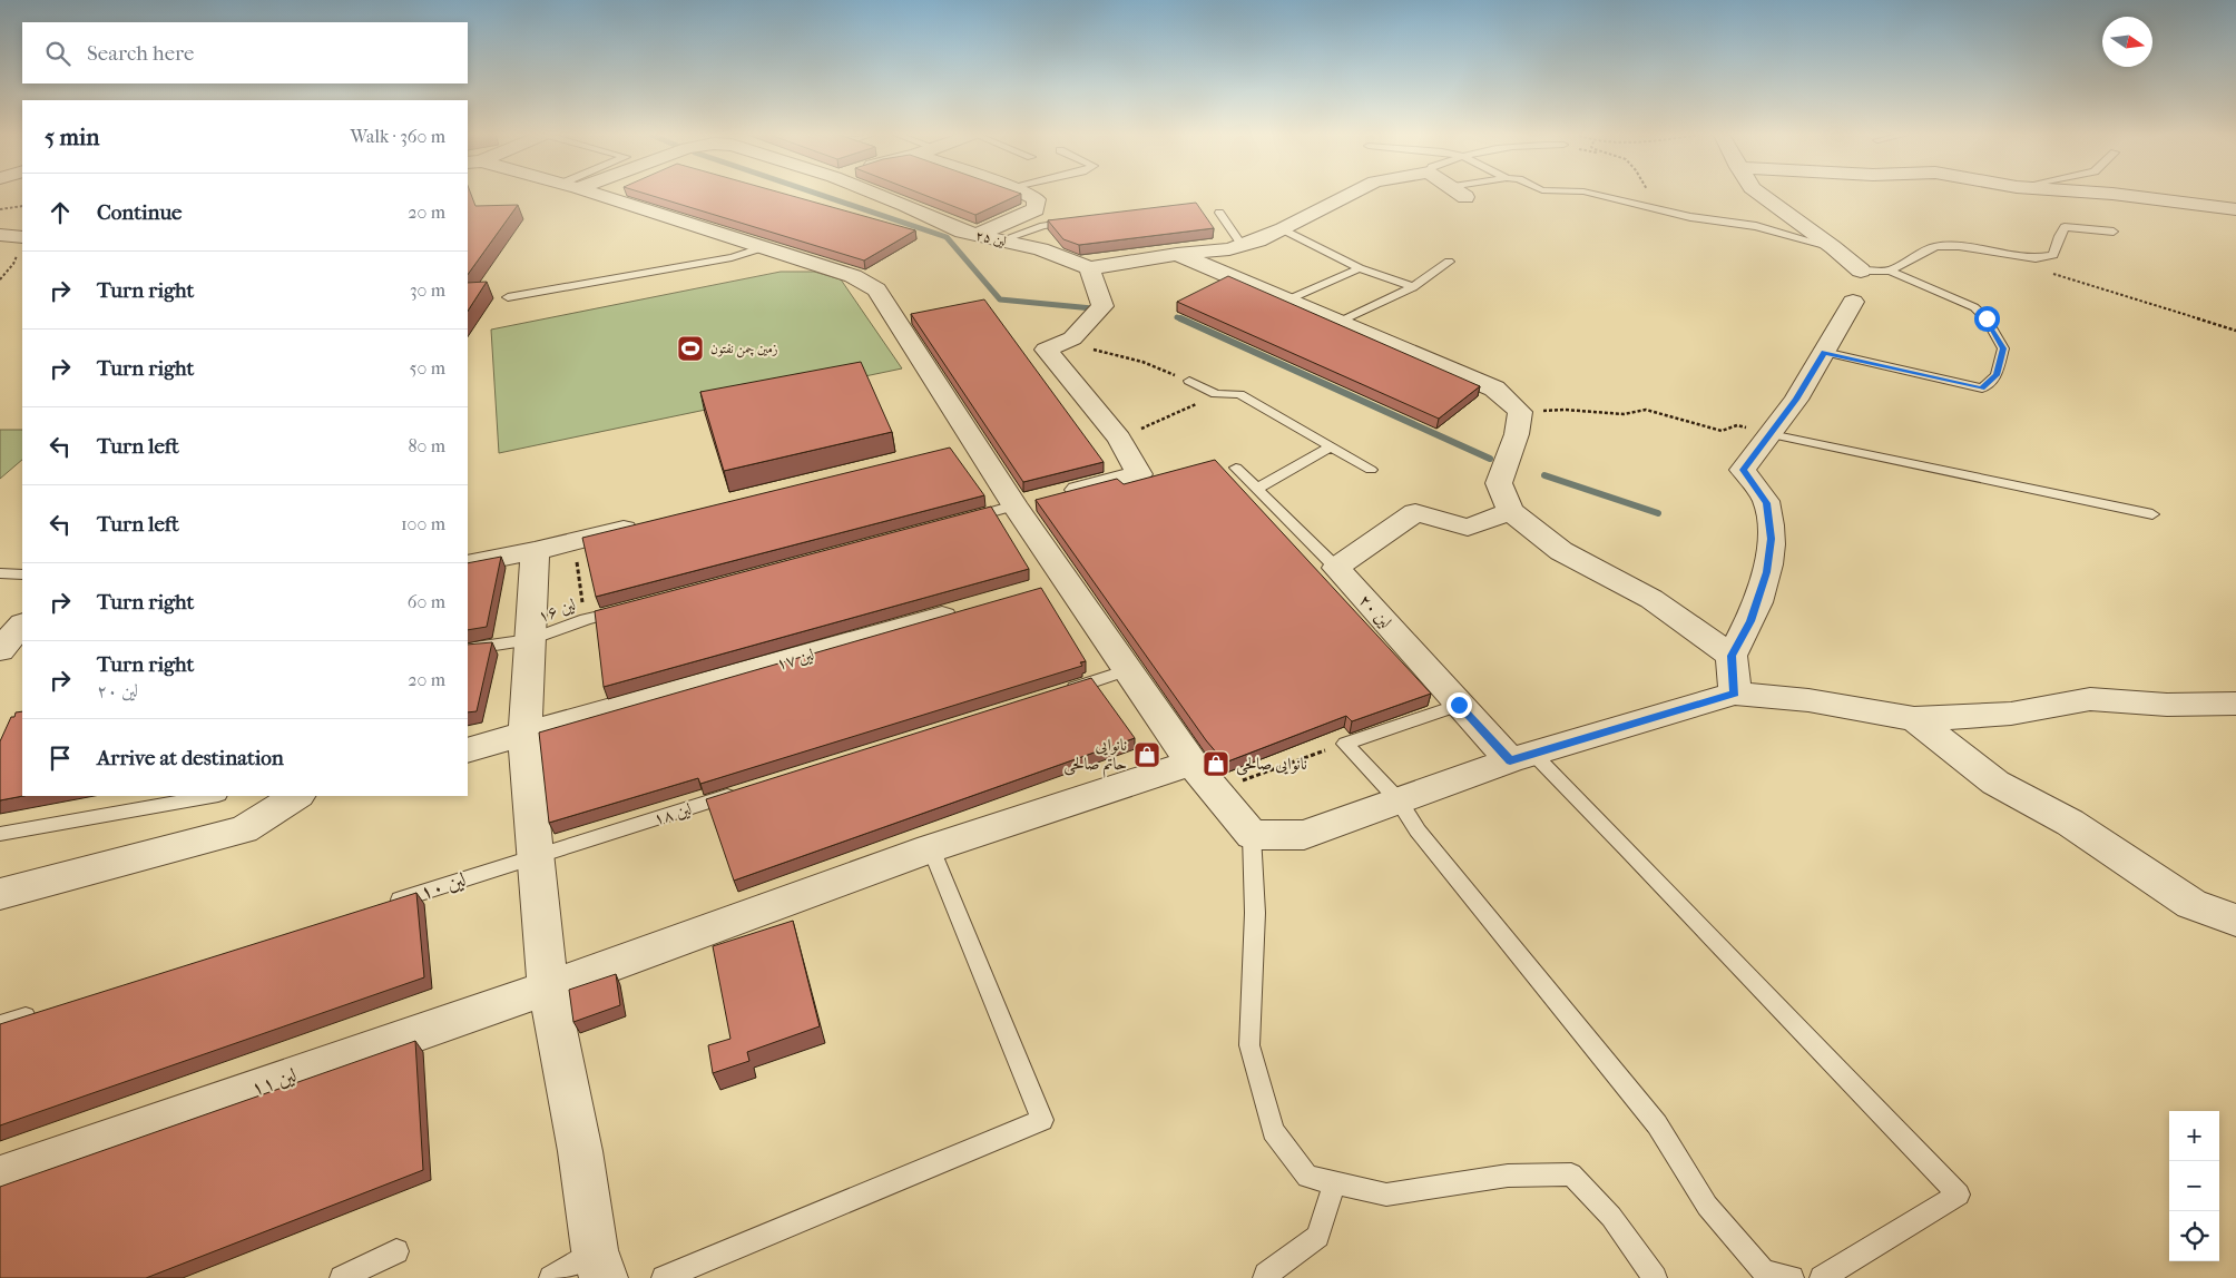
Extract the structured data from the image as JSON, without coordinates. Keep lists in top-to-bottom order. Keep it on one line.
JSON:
{"streets":{"street":["لین ۲۵","لین ۲۰","لین ۱۷","لین ۱۱"],"lane":["لین ۱۶","لین ۱۸","لین ۱۰"]},"crossings":[["لین ۱۸","لین ۱۰"]],"places":{"sports":["زمین چمن نفتون"],"shop":["نانوایی حاتم صالحی","نانوایی صالحی"]},"north":"right","page":{"search":"Search here","heading":["5 min","Walk · 360 m"],"list":[["Continue","20 m"],["Turn right","30 m"],["Turn right","50 m"],["Turn left","80 m"],["Turn left","100 m"],["Turn right","60 m"],["Turn right","لین ۲۰","20 m"],"Arrive at destination"],"map_buttons":["+","−"]}}
